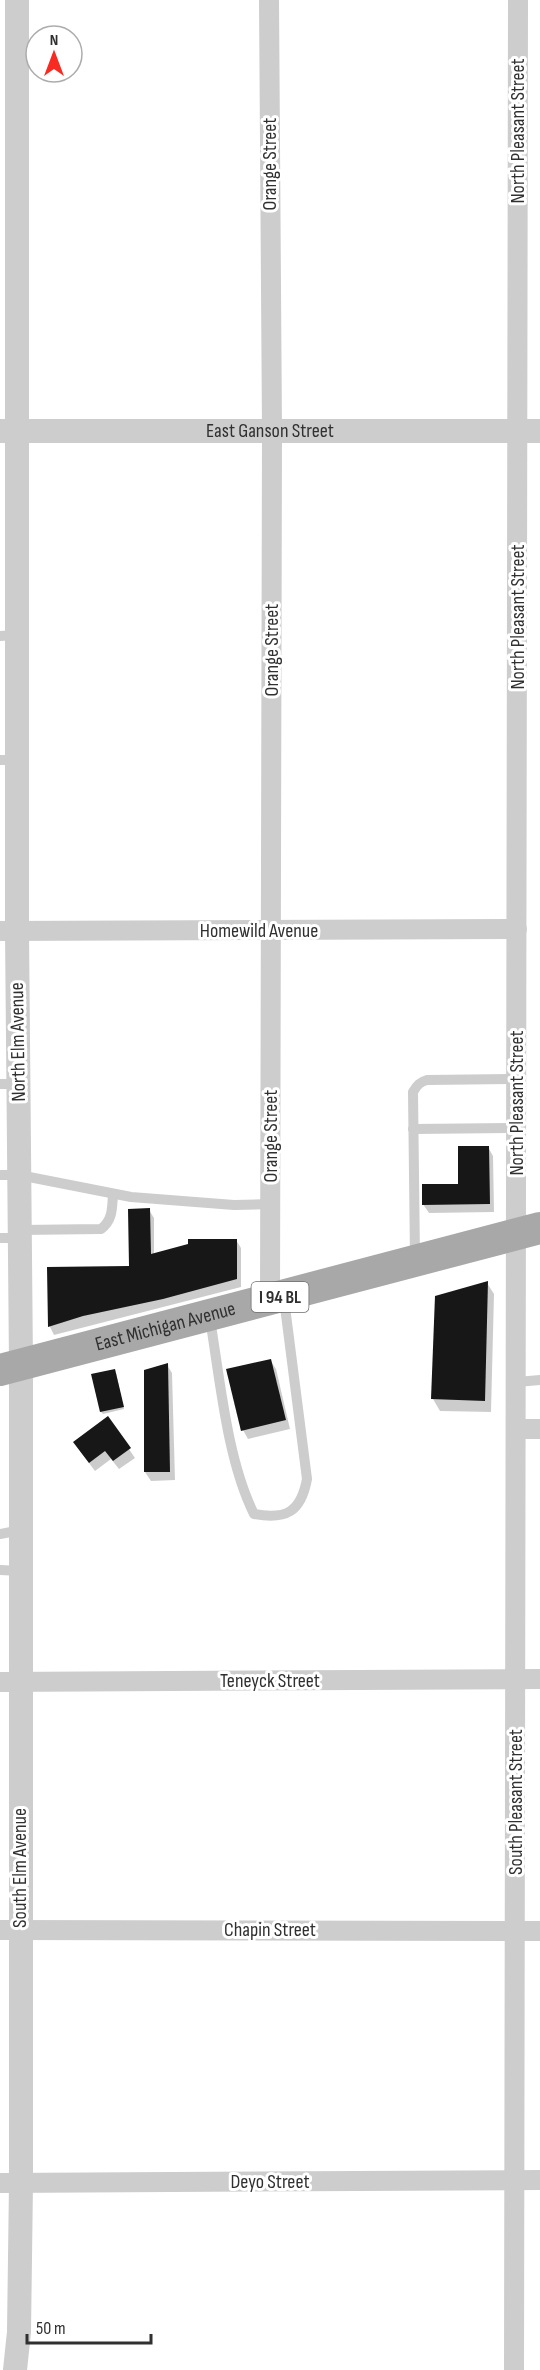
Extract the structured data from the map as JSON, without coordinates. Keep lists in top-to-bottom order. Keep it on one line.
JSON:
{"streets":{"main road":["I 94 BL","East Michigan Avenue"],"street":["North Pleasant Street","Orange Street","East Ganson Street","Homewild Avenue","North Elm Avenue","Teneyck Street","South Pleasant Street","South Elm Avenue","Chapin Street","Deyo Street"]},"crossings":[["North Pleasant Street","East Ganson Street"],["North Pleasant Street","Homewild Avenue"],["North Pleasant Street","East Michigan Avenue"],["North Pleasant Street","South Pleasant Street"],["Orange Street","East Ganson Street"],["Orange Street","Homewild Avenue"],["Orange Street","East Michigan Avenue"],["East Ganson Street","North Elm Avenue"],["Homewild Avenue","North Elm Avenue"],["North Elm Avenue","East Michigan Avenue"],["North Elm Avenue","South Elm Avenue"],["East Michigan Avenue","South Pleasant Street"],["East Michigan Avenue","South Elm Avenue"],["Teneyck Street","South Pleasant Street"],["Teneyck Street","South Elm Avenue"],["South Pleasant Street","Chapin Street"],["South Pleasant Street","Deyo Street"],["South Elm Avenue","Chapin Street"],["South Elm Avenue","Deyo Street"]],"scale_bar":"50 m","north":"top"}
